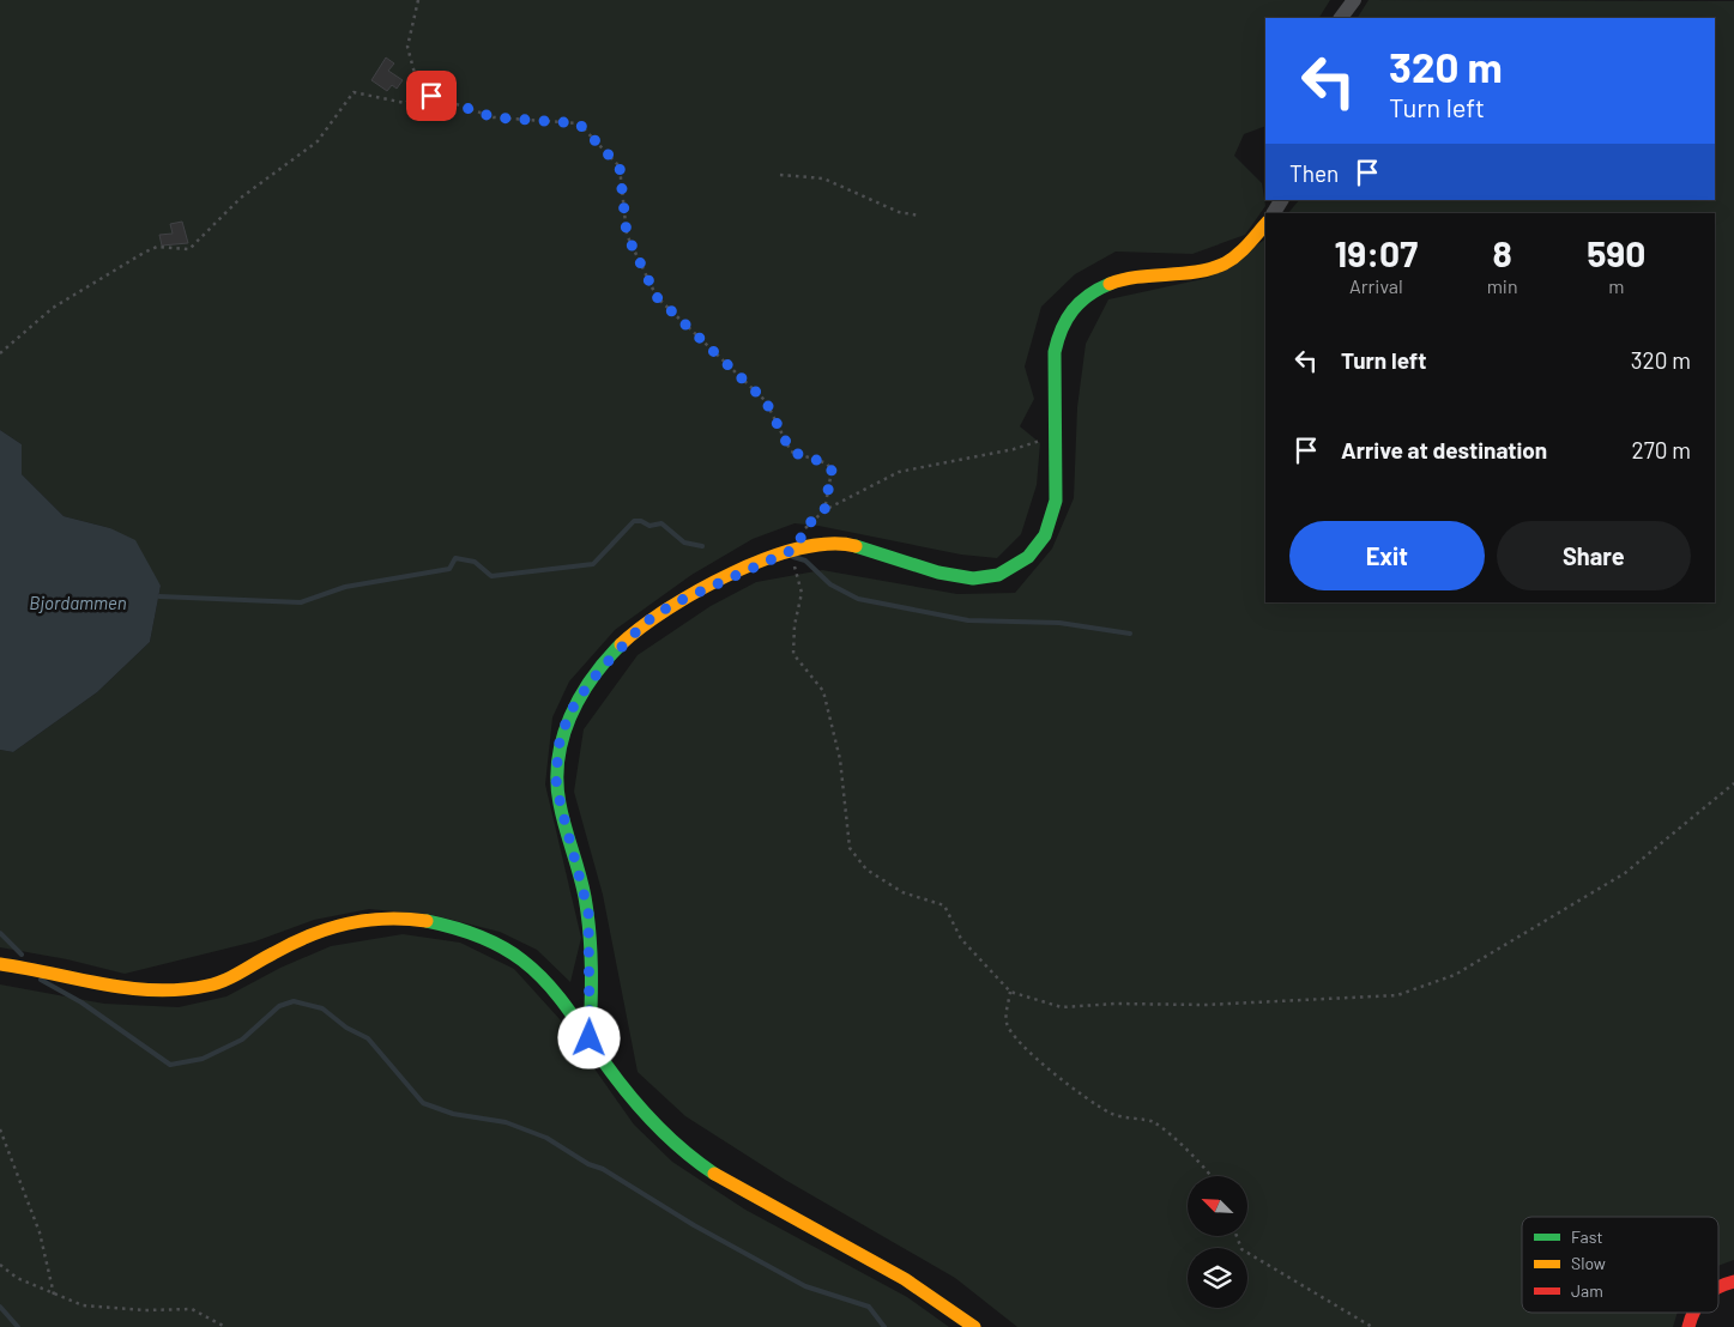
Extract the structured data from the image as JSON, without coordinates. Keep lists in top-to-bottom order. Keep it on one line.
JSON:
{"water":["Bjordammen"],"legend":["Fast","Slow","Jam"],"north":"top left","page":{"turn":["320 m","Turn left"],"then":"Then","eta":["19:07","Arrival","8","min","590","m"],"list":[{"name":"Turn left","value":"320 m"},{"name":"Arrive at destination","value":"270 m"}],"buttons":["Exit","Share"]}}
